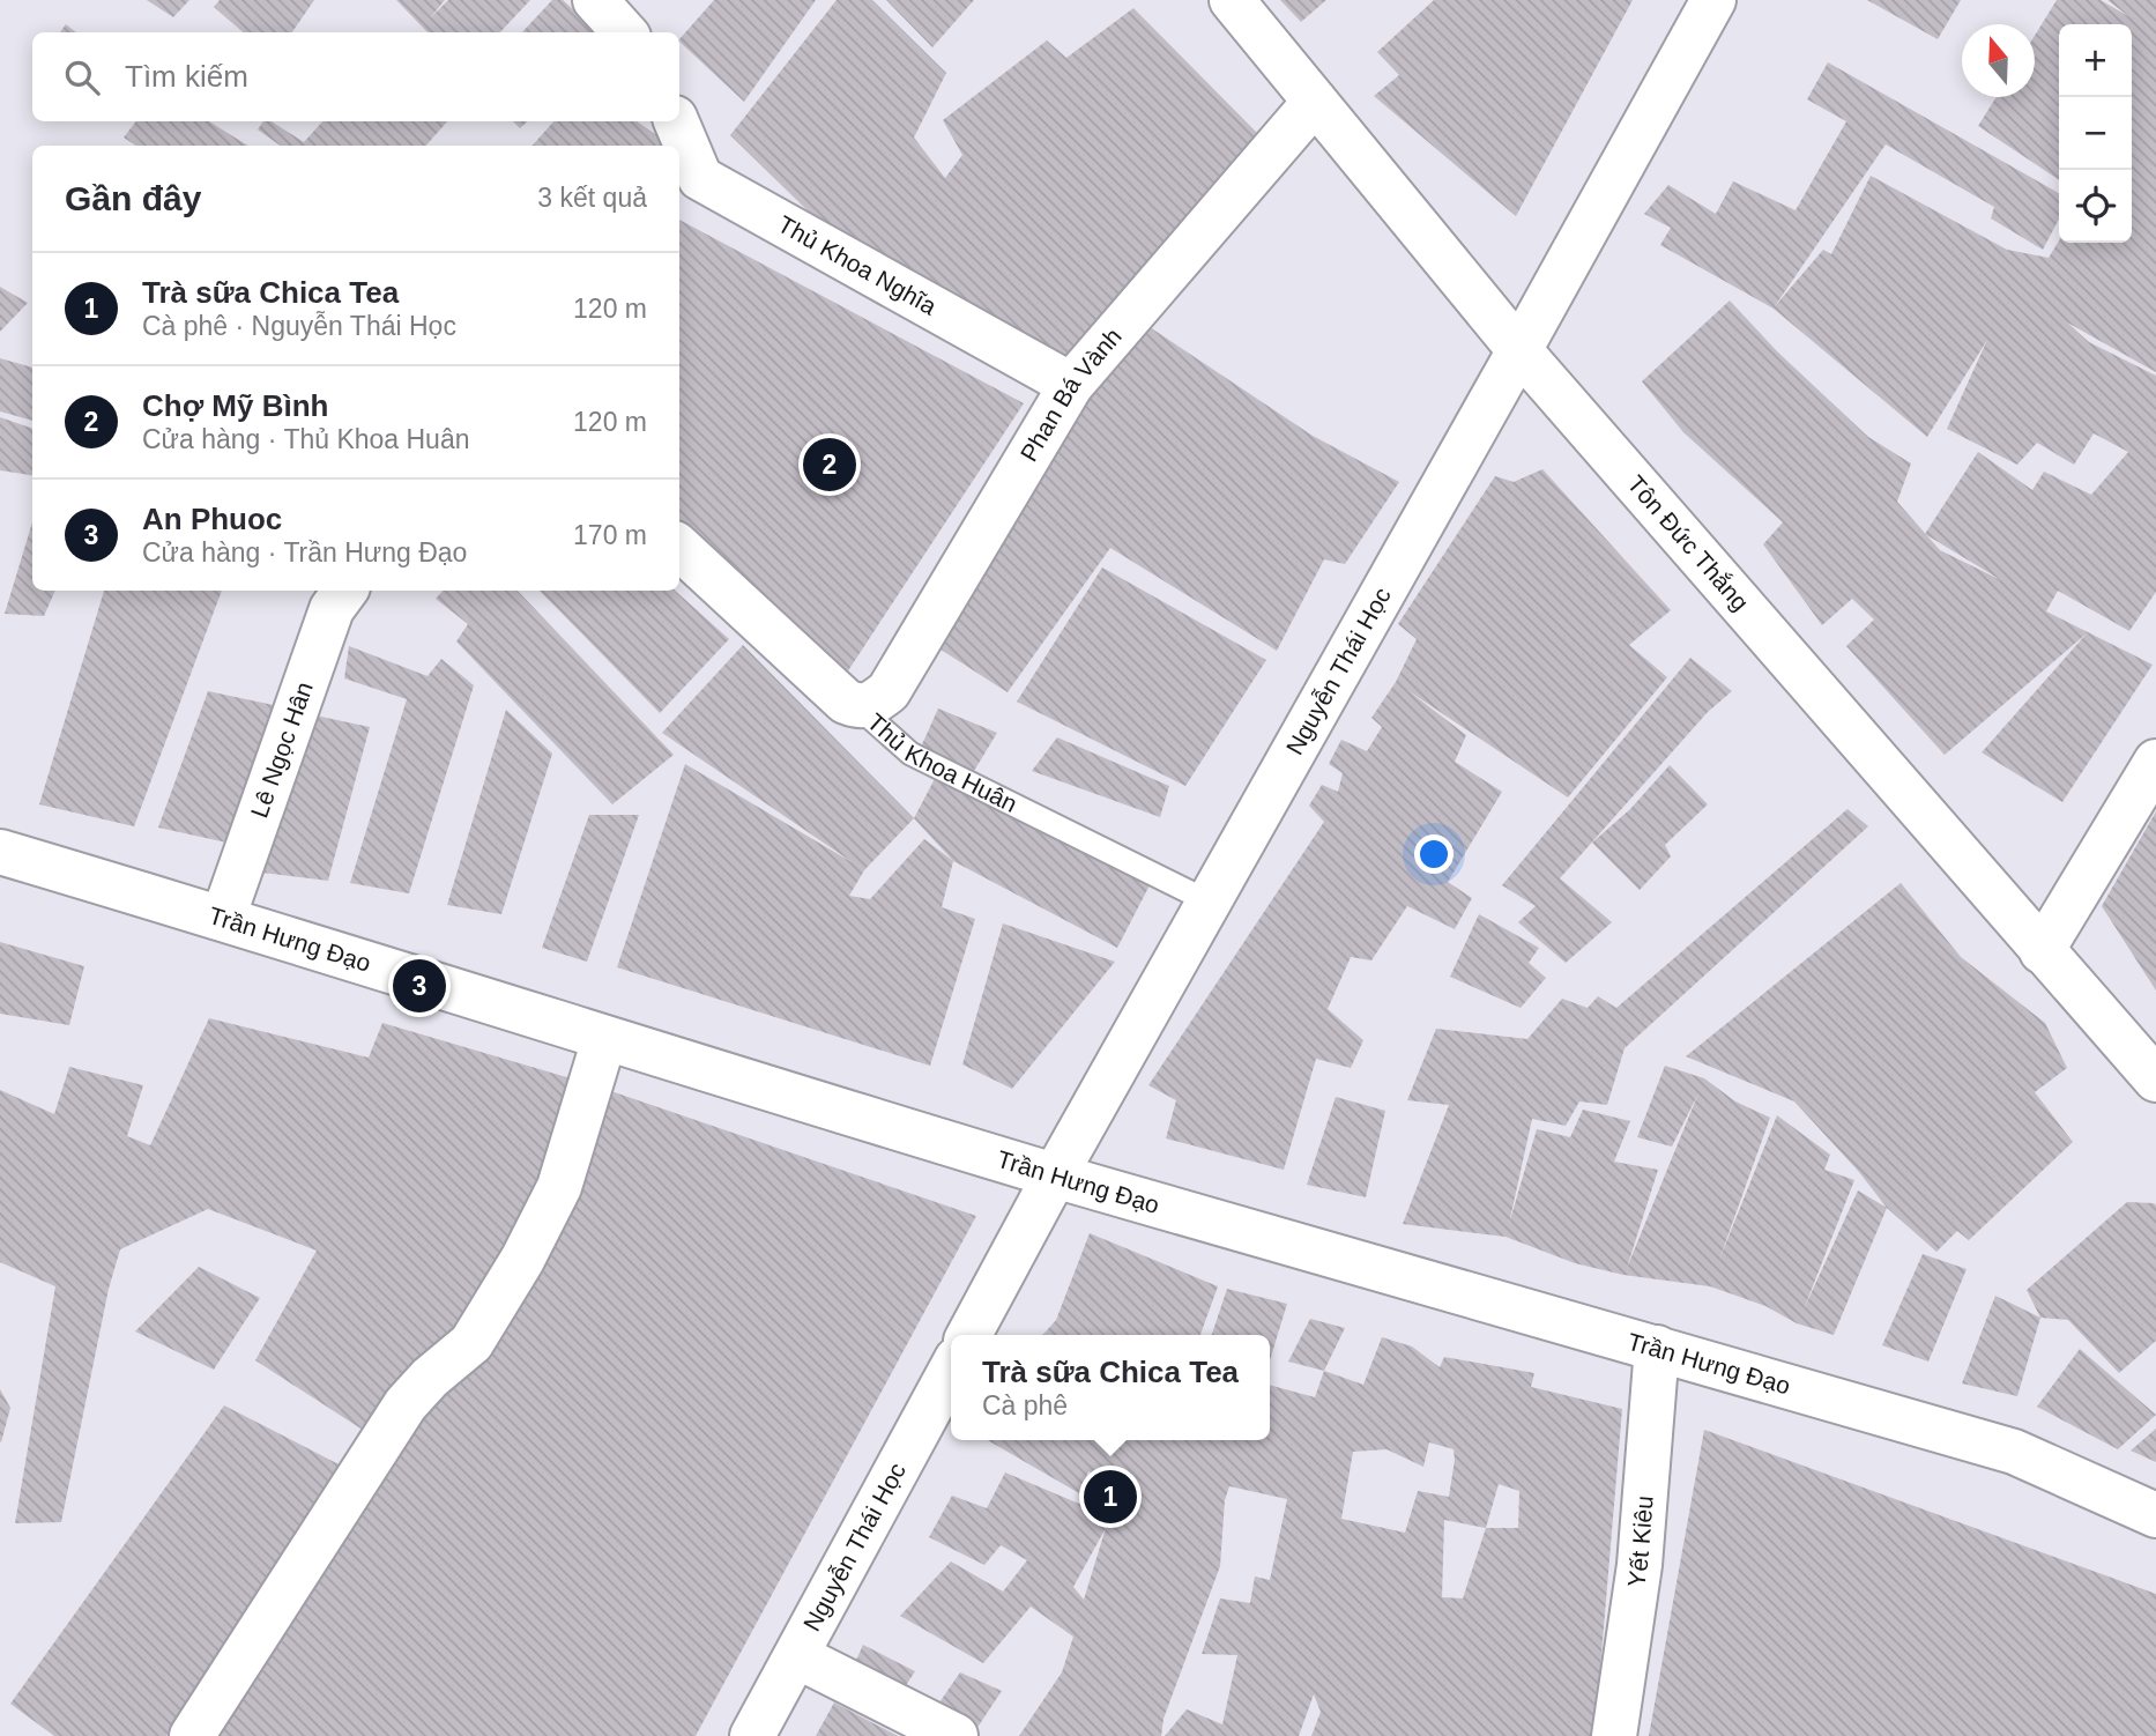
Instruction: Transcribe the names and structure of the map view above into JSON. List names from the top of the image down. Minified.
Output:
{"streets":{"main road":["Thủ Khoa Nghĩa","Phan Bá Vành","Tôn Đức Thắng","Nguyễn Thái Học","Lê Ngọc Hân","Thủ Khoa Huân","Trần Hưng Đạo","Yết Kiêu"]},"crossings":[["Thủ Khoa Nghĩa","Phan Bá Vành"],["Phan Bá Vành","Tôn Đức Thắng"],["Phan Bá Vành","Thủ Khoa Huân"],["Tôn Đức Thắng","Nguyễn Thái Học"],["Nguyễn Thái Học","Thủ Khoa Huân"],["Nguyễn Thái Học","Trần Hưng Đạo"],["Lê Ngọc Hân","Trần Hưng Đạo"],["Trần Hưng Đạo","Yết Kiêu"]],"north":"top","page":{"map_buttons":["+","−"],"search":"Tìm kiếm","heading":["Gần đây","3 kết quả"],"list":[{"mark":"1","name":"Trà sữa Chica Tea","note":"Cà phê · Nguyễn Thái Học","value":"120 m"},{"mark":"2","name":"Chợ Mỹ Bình","note":"Cửa hàng · Thủ Khoa Huân","value":"120 m"},{"mark":"3","name":"An Phuoc","note":"Cửa hàng · Trần Hưng Đạo","value":"170 m"}],"pins":["2","3","1"],"popup":["Trà sữa Chica Tea","Cà phê"]}}
